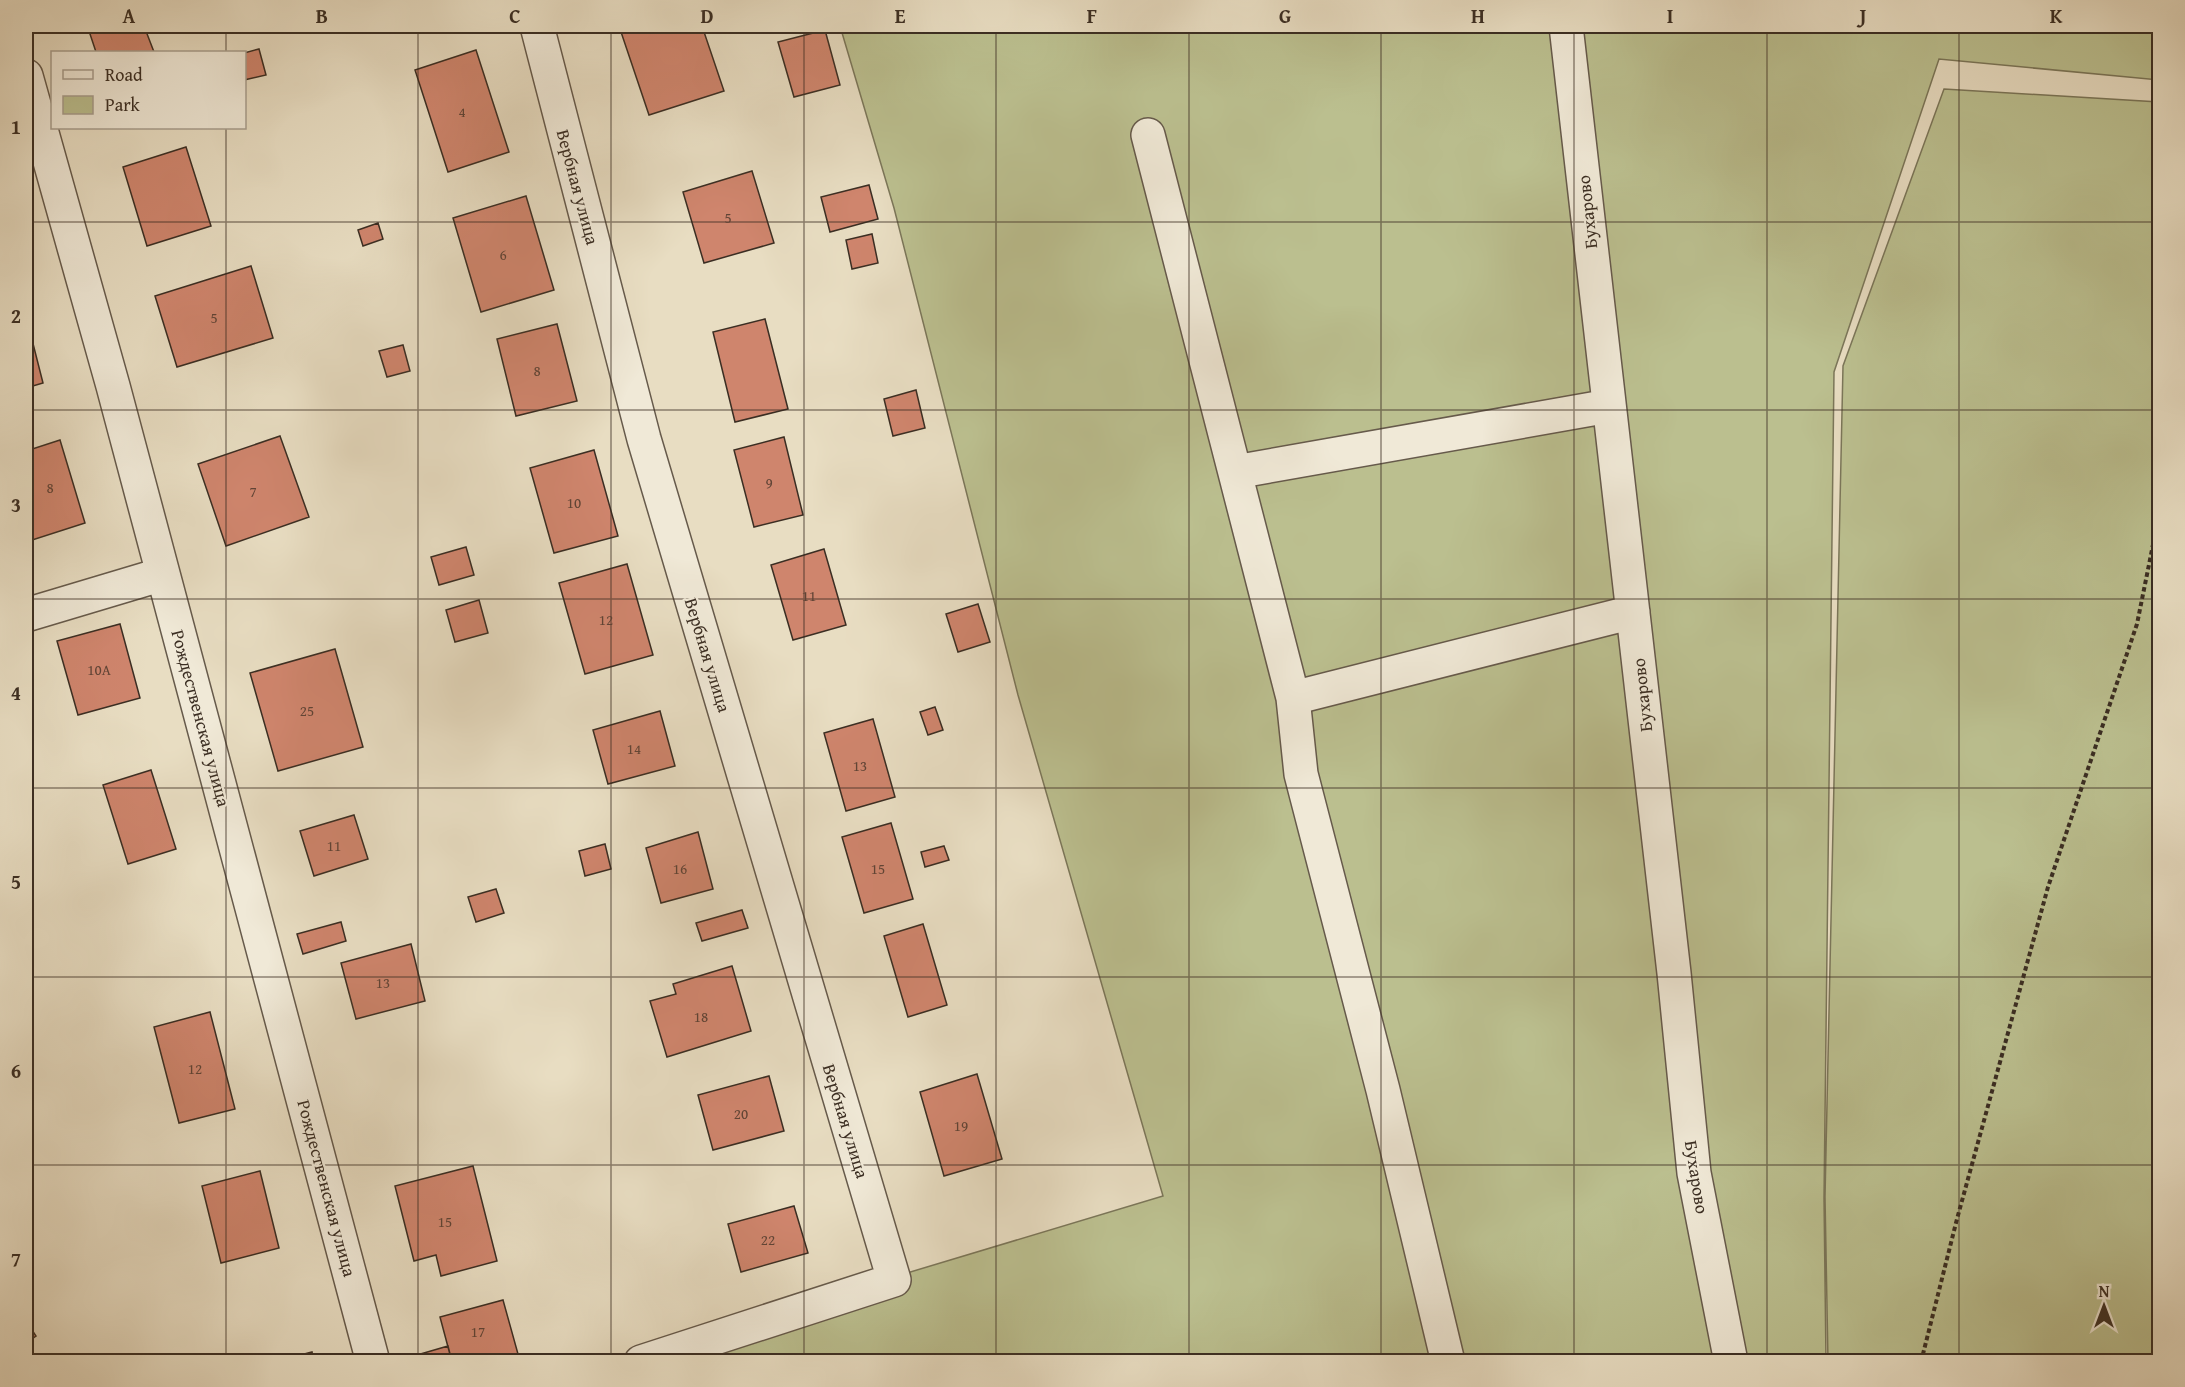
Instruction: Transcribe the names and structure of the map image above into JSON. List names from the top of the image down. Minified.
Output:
{"streets":{"street":["Вербная улица","Бухарово","Рождественская улица"]},"house_numbers":["4","5","6","5","8","9","8","7","10","11","12","10А","25","14","13","11","16","15","13","18","12","20","19","15","22","17"],"legend":["Road","Park"],"north":"top","grid":{"columns":["A","B","C","D","E","F","G","H","I","J","K"],"rows":["1","2","3","4","5","6","7"]}}
